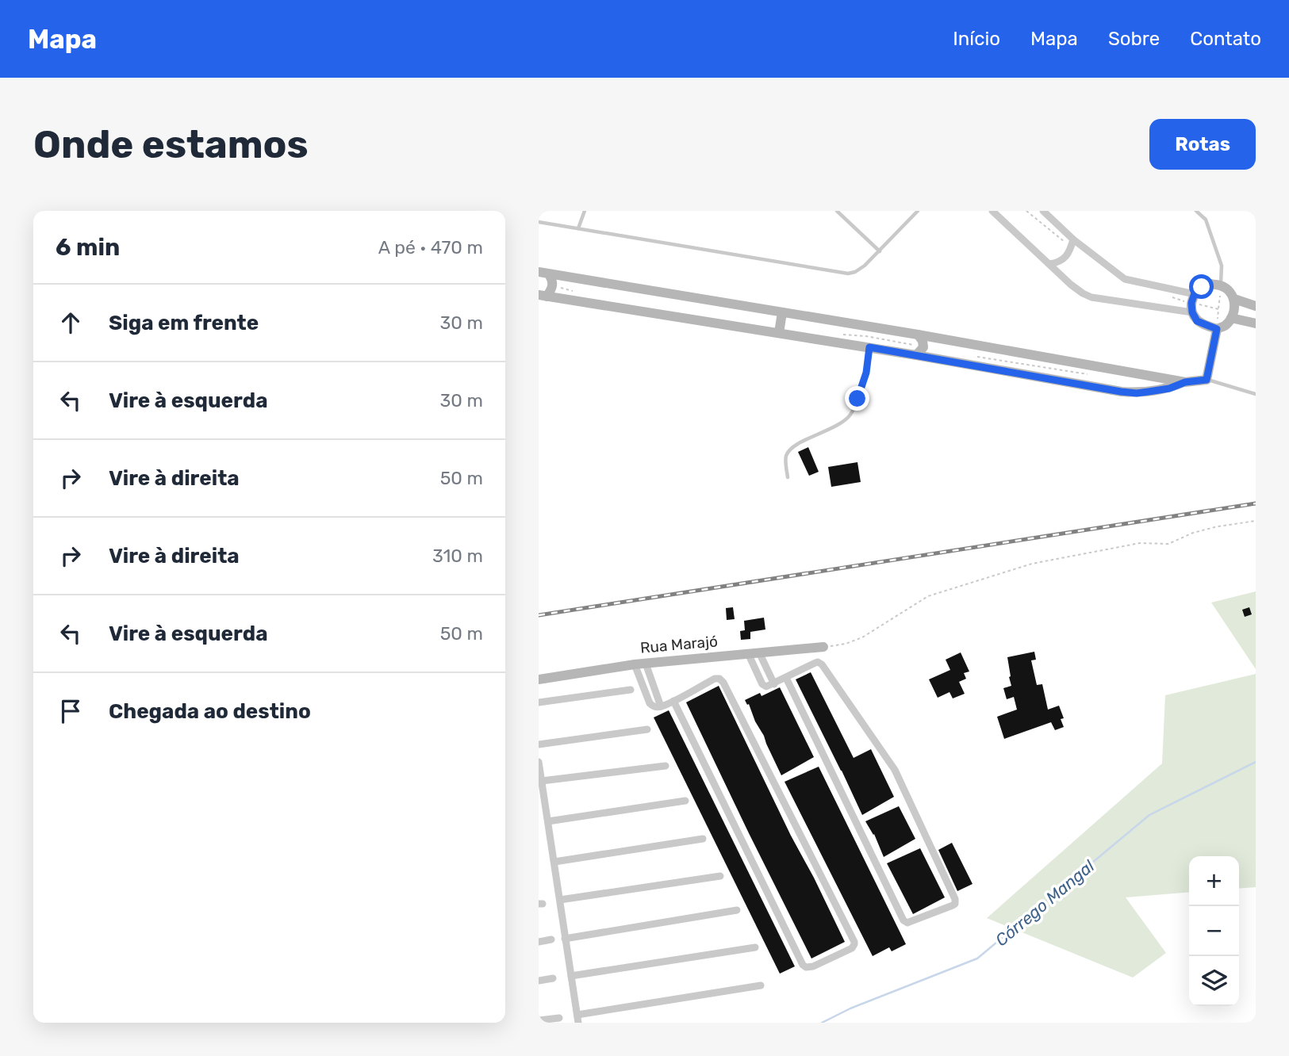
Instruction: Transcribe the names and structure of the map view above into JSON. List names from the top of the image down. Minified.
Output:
{"streets":{"main road":["Rua Marajó"]},"water":["Córrego Mangal"],"page":{"header":"Mapa","nav":["Início","Mapa","Sobre","Contato"],"buttons":"Rotas","title":"Onde estamos","heading":["6 min","A pé · 470 m"],"list":[["Siga em frente","30 m"],["Vire à esquerda","30 m"],["Vire à direita","50 m"],["Vire à direita","310 m"],["Vire à esquerda","50 m"],"Chegada ao destino"],"map_buttons":["+","−"]}}
